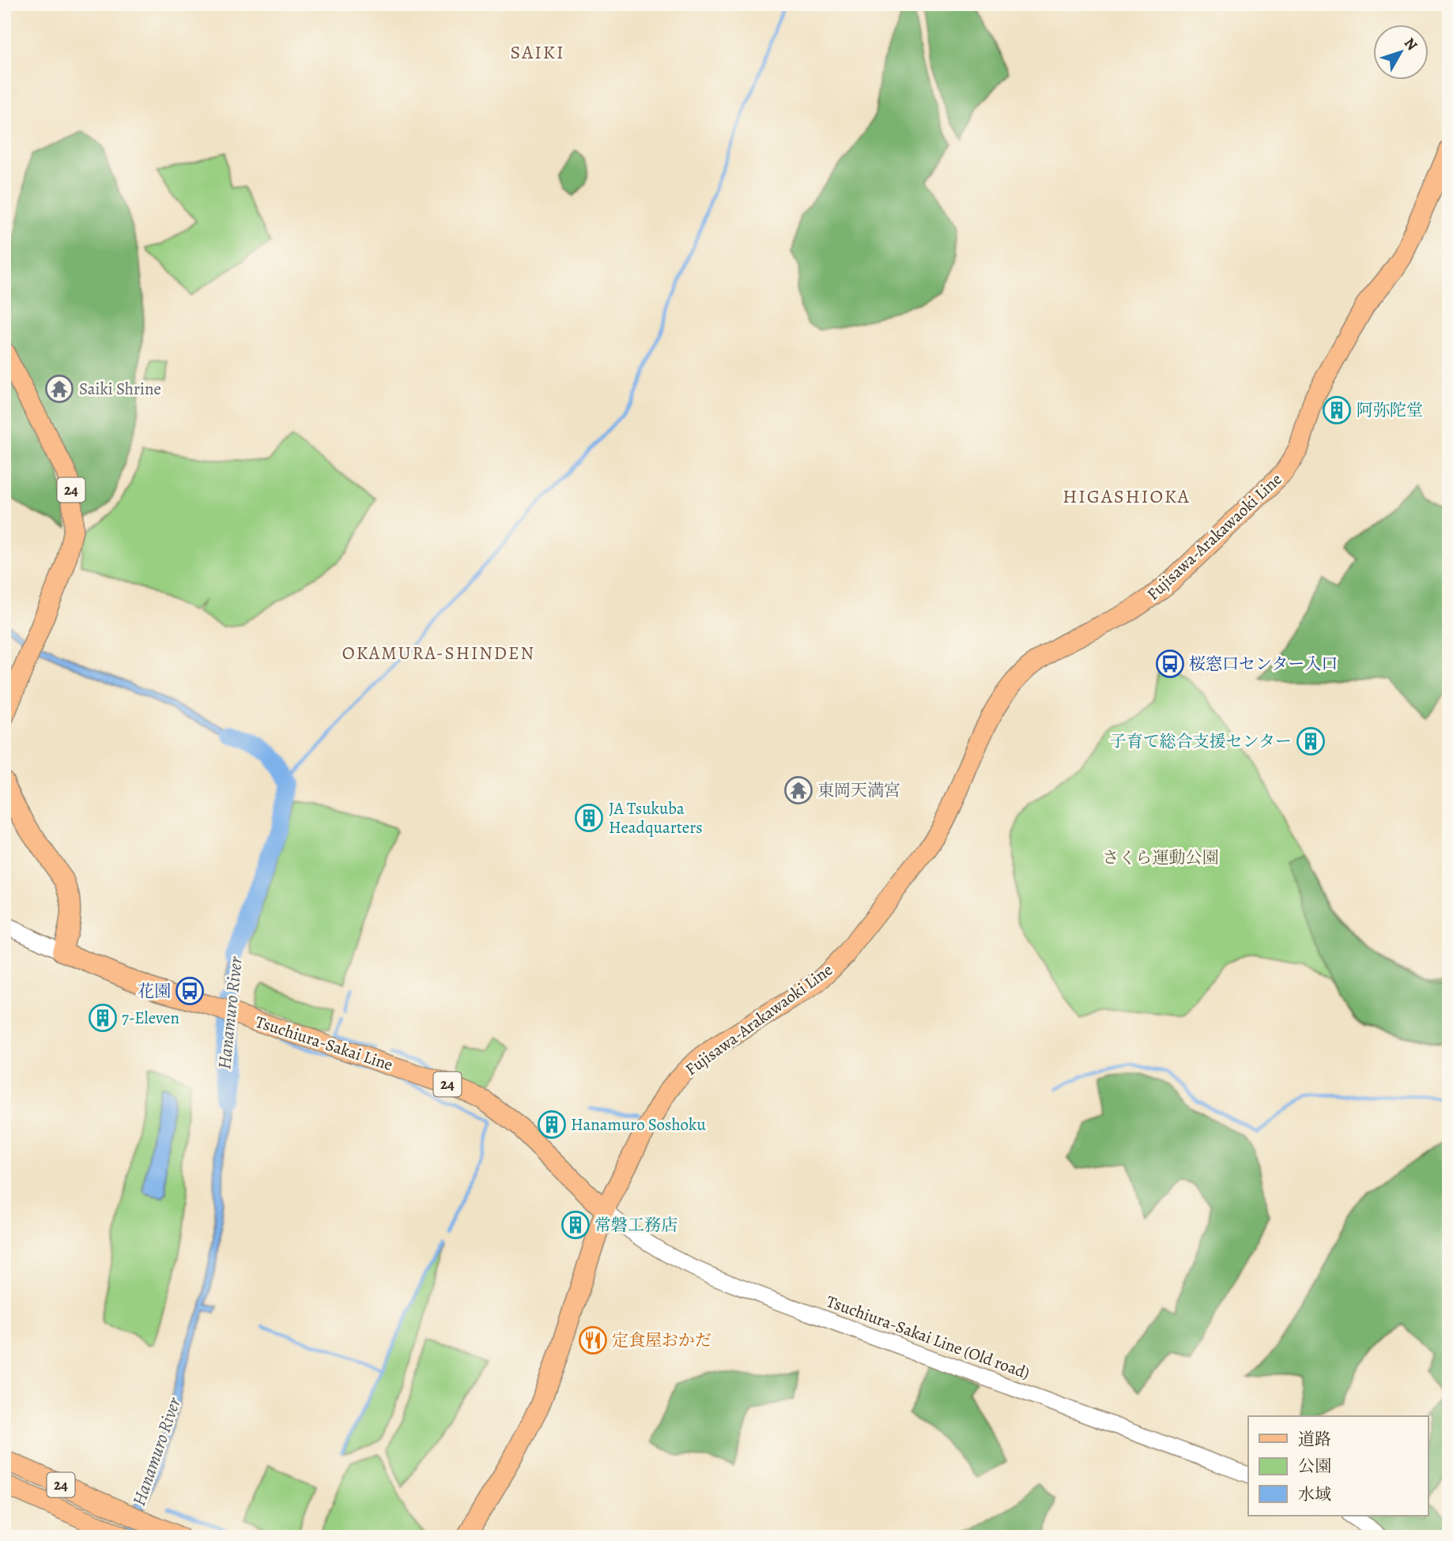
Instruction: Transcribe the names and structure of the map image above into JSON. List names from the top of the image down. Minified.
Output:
{"streets":{"main road":["24","Fujisawa-Arakawaoki Line","Tsuchiura-Sakai Line"],"street":["Tsuchiura-Sakai Line (Old road)"]},"crossings":[["Fujisawa-Arakawaoki Line","Tsuchiura-Sakai Line"],["Fujisawa-Arakawaoki Line","Tsuchiura-Sakai Line (Old road)"],["Tsuchiura-Sakai Line","Tsuchiura-Sakai Line (Old road)"]],"districts":["SAIKI","HIGASHIOKA","OKAMURA-SHINDEN"],"water":["Hanamuro River"],"parks":["さくら運動公園"],"places":{"temple":["Saiki Shrine","東岡天満宮"],"building":["阿弥陀堂","子育て総合支援センター","JA Tsukuba Headquarters","7-Eleven","Hanamuro Soshoku","常磐工務店"],"bus stop":["桜窓口センター入口","花園"],"restaurant":["定食屋おかだ"]},"legend":["道路","公園","水域"],"north":"top right"}
